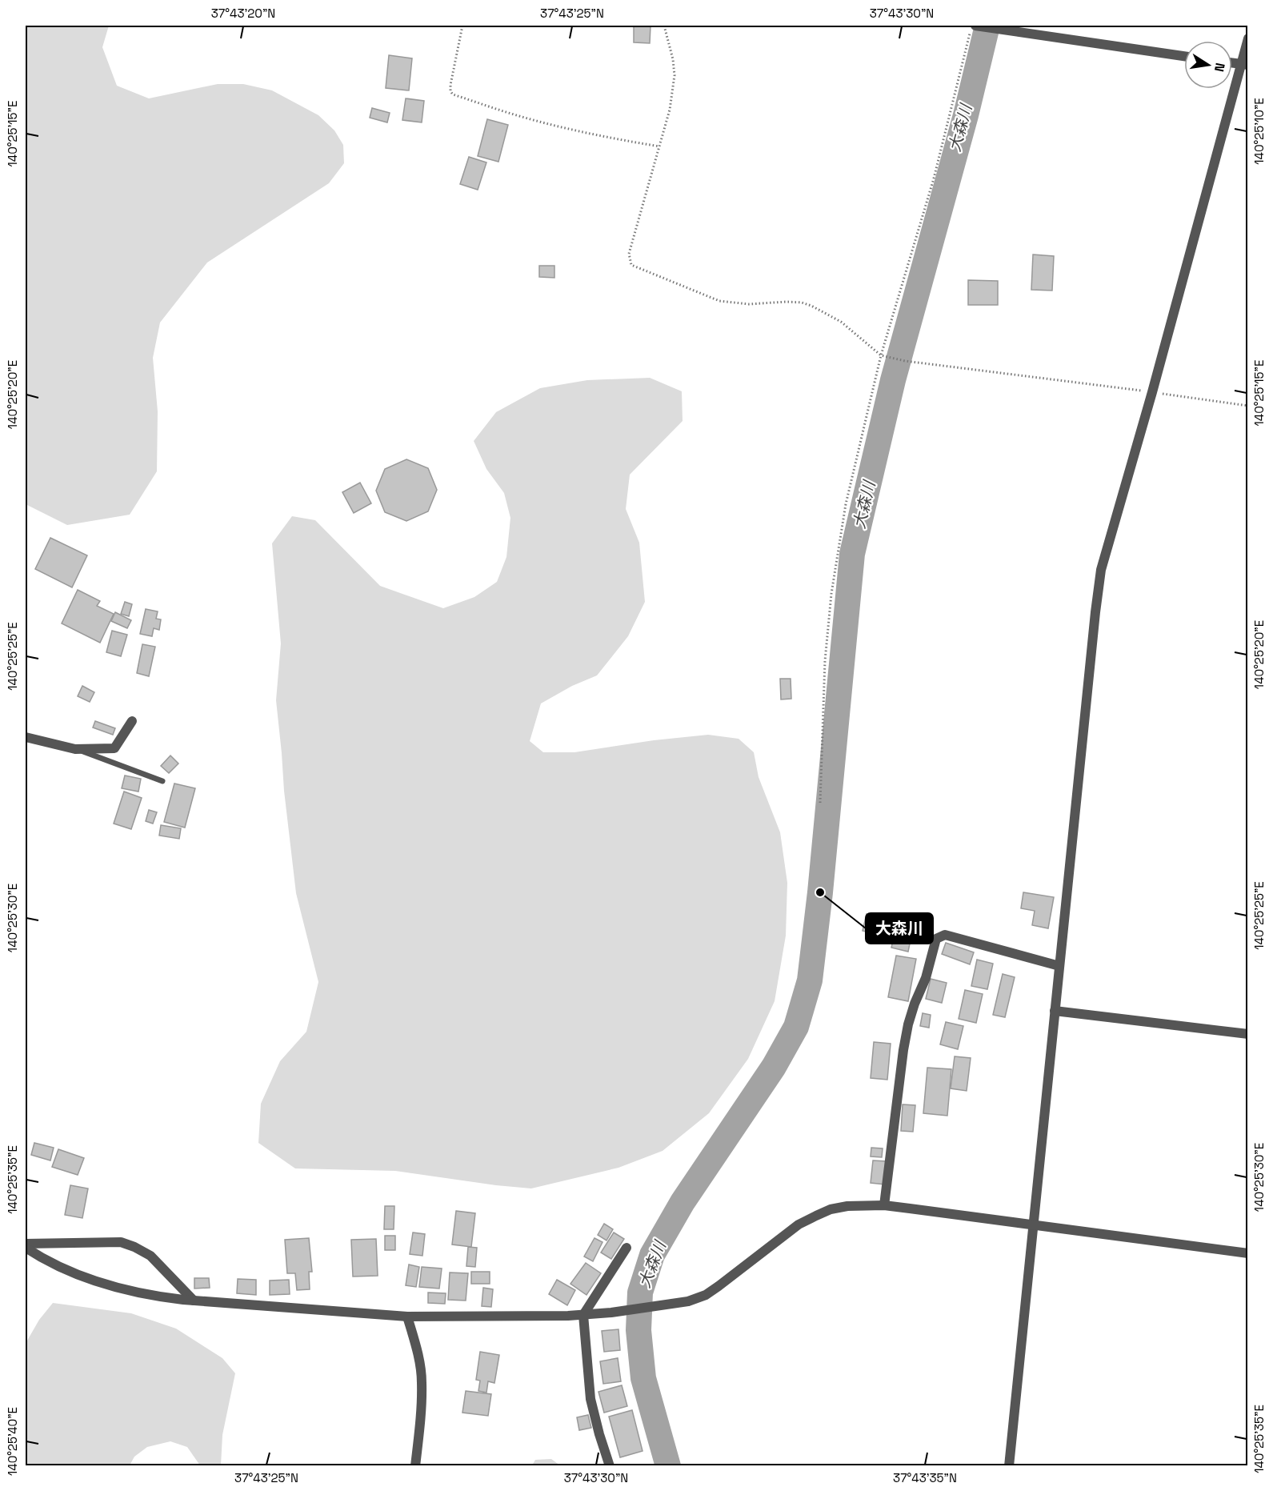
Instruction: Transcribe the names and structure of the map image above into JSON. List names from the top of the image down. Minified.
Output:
{"water":["大森川"],"places":["大森川"],"north":"right","coordinates":["37°43'20\"N","37°43'25\"N","37°43'30\"N","140°25'10\"E","140°25'15\"E","140°25'20\"E","140°25'25\"E","140°25'30\"E","140°25'35\"E","140°25'40\"E","37°43'35\"N"]}
